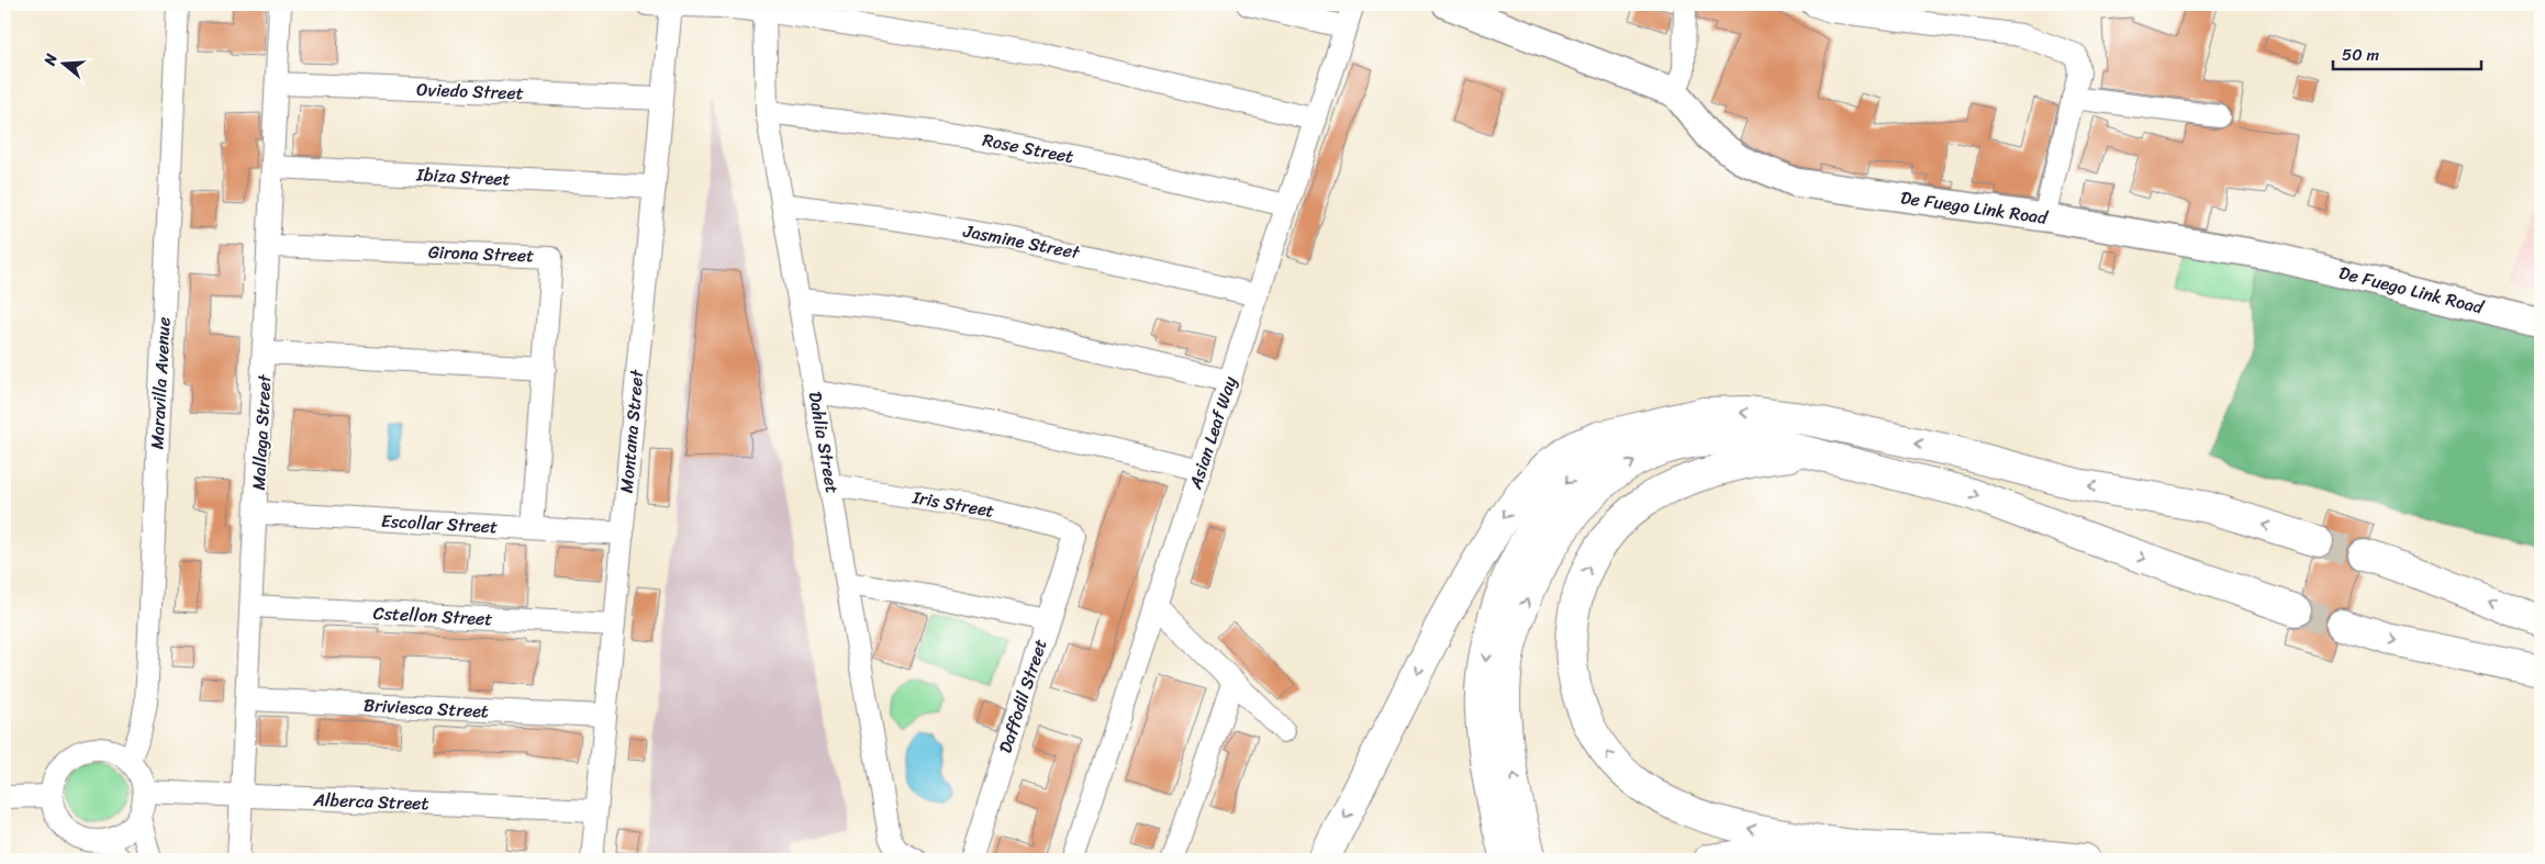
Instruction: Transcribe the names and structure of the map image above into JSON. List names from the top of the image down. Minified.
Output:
{"streets":{"street":["Oviedo Street","Rose Street","Ibiza Street","De Fuego Link Road","Jasmine Street","Girona Street","Maravilla Avenue","Montana Street","Mallaga Street","Asian Leaf Way","Dahlia Street","Iris Street","Escollar Street","Cstellon Street","Daffodil Street","Briviesca Street","Alberca Street"]},"crossings":[["Oviedo Street","Montana Street"],["Oviedo Street","Mallaga Street"],["Rose Street","Asian Leaf Way"],["Rose Street","Dahlia Street"],["Ibiza Street","Montana Street"],["Ibiza Street","Mallaga Street"],["Jasmine Street","Asian Leaf Way"],["Jasmine Street","Dahlia Street"],["Girona Street","Mallaga Street"],["Girona Street","Escollar Street"],["Maravilla Avenue","Alberca Street"],["Montana Street","Escollar Street"],["Montana Street","Cstellon Street"],["Montana Street","Briviesca Street"],["Montana Street","Alberca Street"],["Mallaga Street","Escollar Street"],["Mallaga Street","Cstellon Street"],["Mallaga Street","Briviesca Street"],["Mallaga Street","Alberca Street"],["Dahlia Street","Iris Street"],["Iris Street","Daffodil Street"]],"scale_bar":"50 m","north":"left"}
